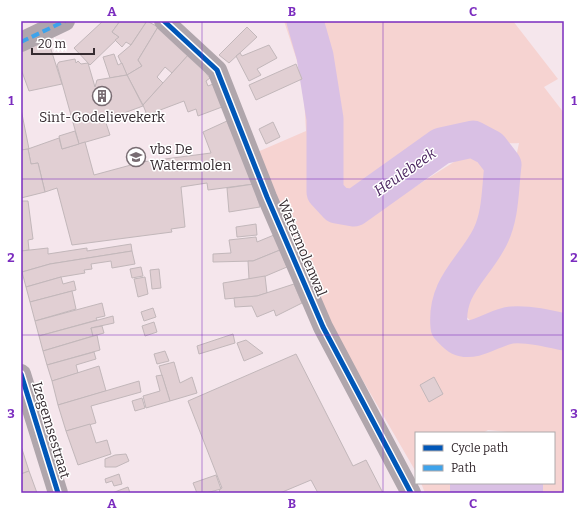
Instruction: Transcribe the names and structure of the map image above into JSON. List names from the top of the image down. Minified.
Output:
{"streets":{"street":["Watermolenwal","Izegemsestraat"]},"water":["Heulebeek"],"places":{"building":["Sint-Godelievekerk"],"school or university":["vbs De Watermolen"]},"legend":["Cycle path","Path"],"scale_bar":"20 m","grid":{"columns":["A","B","C"],"rows":["1","2","3"]}}
